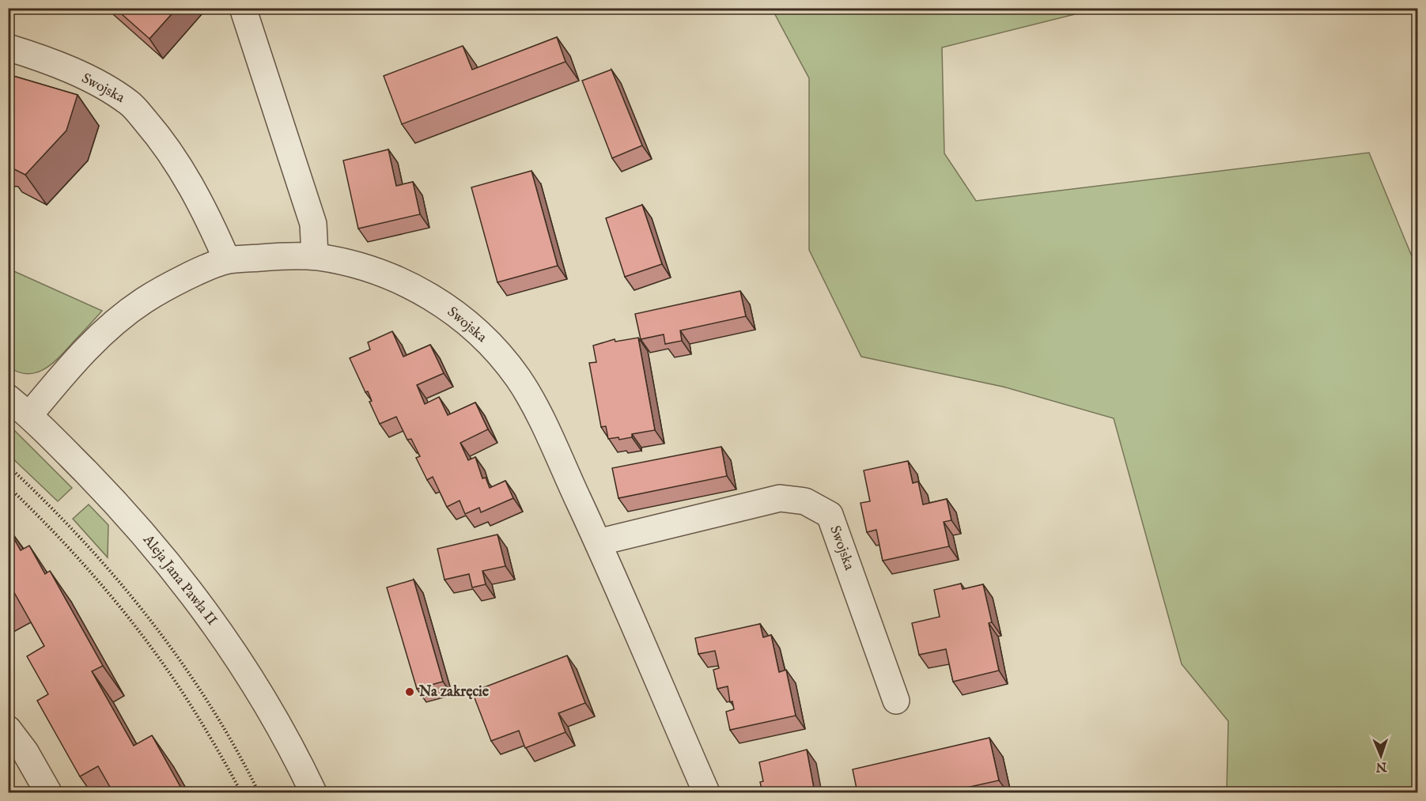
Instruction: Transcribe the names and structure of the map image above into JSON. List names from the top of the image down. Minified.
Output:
{"streets":{"street":["Swojska","Aleja Jana Pawła II"]},"crossings":[["Swojska","Aleja Jana Pawła II"]],"places":["Na zakręcie"],"north":"bottom"}
